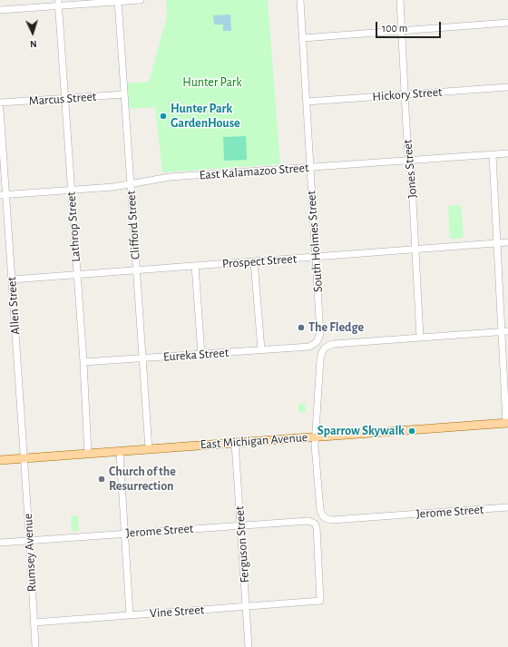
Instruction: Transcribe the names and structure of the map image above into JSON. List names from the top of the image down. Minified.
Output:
{"streets":{"main road":["East Michigan Avenue"],"street":["Hickory Street","Marcus Street","Jones Street","East Kalamazoo Street","Clifford Street","Lathrop Street","South Holmes Street","Prospect Street","Allen Street","Eureka Street","Jerome Street","Ferguson Street","Rumsey Avenue","Vine Street"]},"crossings":[["Hickory Street","Jones Street"],["Hickory Street","South Holmes Street"],["Marcus Street","Clifford Street"],["Marcus Street","Lathrop Street"],["Jones Street","East Kalamazoo Street"],["Jones Street","Prospect Street"],["East Kalamazoo Street","Clifford Street"],["East Kalamazoo Street","Lathrop Street"],["East Kalamazoo Street","South Holmes Street"],["East Kalamazoo Street","Allen Street"],["Clifford Street","Prospect Street"],["Clifford Street","Eureka Street"],["Clifford Street","East Michigan Avenue"],["Lathrop Street","Prospect Street"],["Lathrop Street","Eureka Street"],["Lathrop Street","East Michigan Avenue"],["South Holmes Street","Prospect Street"],["South Holmes Street","Eureka Street"],["Prospect Street","Allen Street"],["Allen Street","East Michigan Avenue"],["Allen Street","Rumsey Avenue"],["East Michigan Avenue","Jerome Street"],["East Michigan Avenue","Ferguson Street"],["East Michigan Avenue","Rumsey Avenue"],["Jerome Street","Ferguson Street"],["Jerome Street","Rumsey Avenue"],["Jerome Street","Vine Street"],["Ferguson Street","Vine Street"],["Rumsey Avenue","Vine Street"]],"parks":["Hunter Park"],"places":["Hunter Park GardenHouse","The Fledge","Sparrow Skywalk","Church of the Resurrection"],"scale_bar":"100 m","north":"bottom"}
